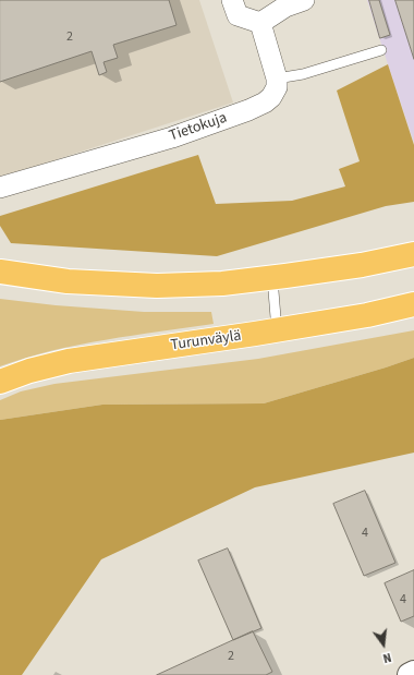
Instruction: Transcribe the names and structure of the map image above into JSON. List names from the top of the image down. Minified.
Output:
{"streets":{"highway":["Turunväylä"],"street":["Tietokuja"]},"house_numbers":["2","4","4","2"],"north":"bottom"}
